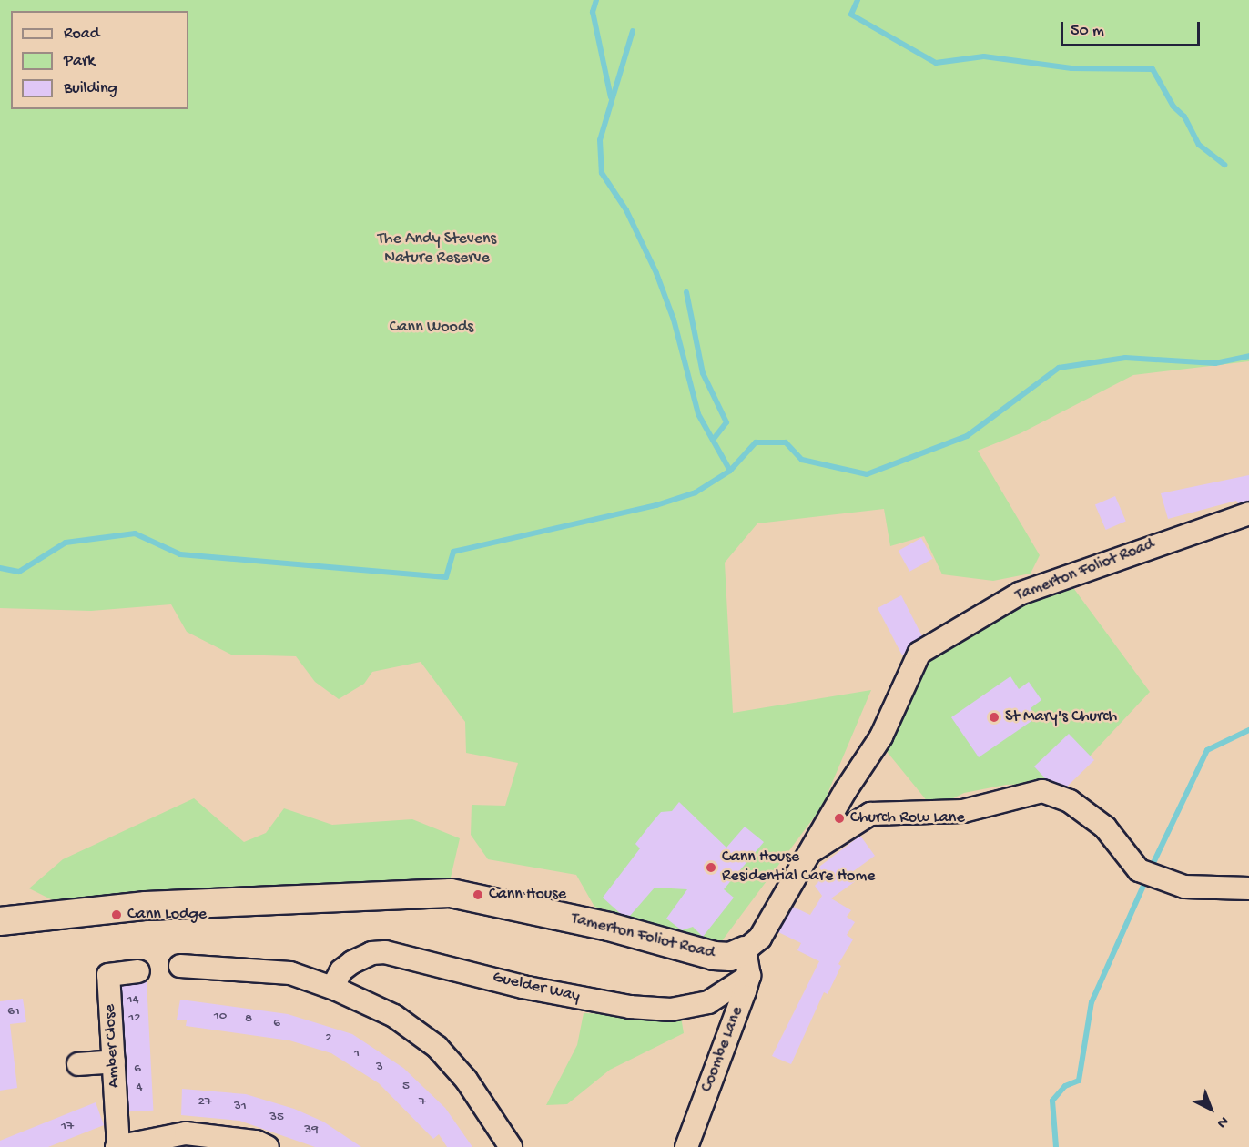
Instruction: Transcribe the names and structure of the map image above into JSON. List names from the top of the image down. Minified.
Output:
{"streets":{"main road":["Tamerton Foliot Road"],"street":["Guelder Way","Amber Close","Coombe Lane"]},"crossings":[["Tamerton Foliot Road","Guelder Way"],["Tamerton Foliot Road","Coombe Lane"],["Guelder Way","Coombe Lane"]],"parks":["The Andy Stevens Nature Reserve","Cann Woods"],"places":["St Mary's Church","Church Row Lane","Cann House Residential Care Home","Cann House","Cann Lodge"],"house_numbers":["14","61","10","12","8","6","2","1","3","6","5","4","27","7","31","35","17","39"],"legend":["Road","Park","Building"],"scale_bar":"50 m","north":"bottom right"}
